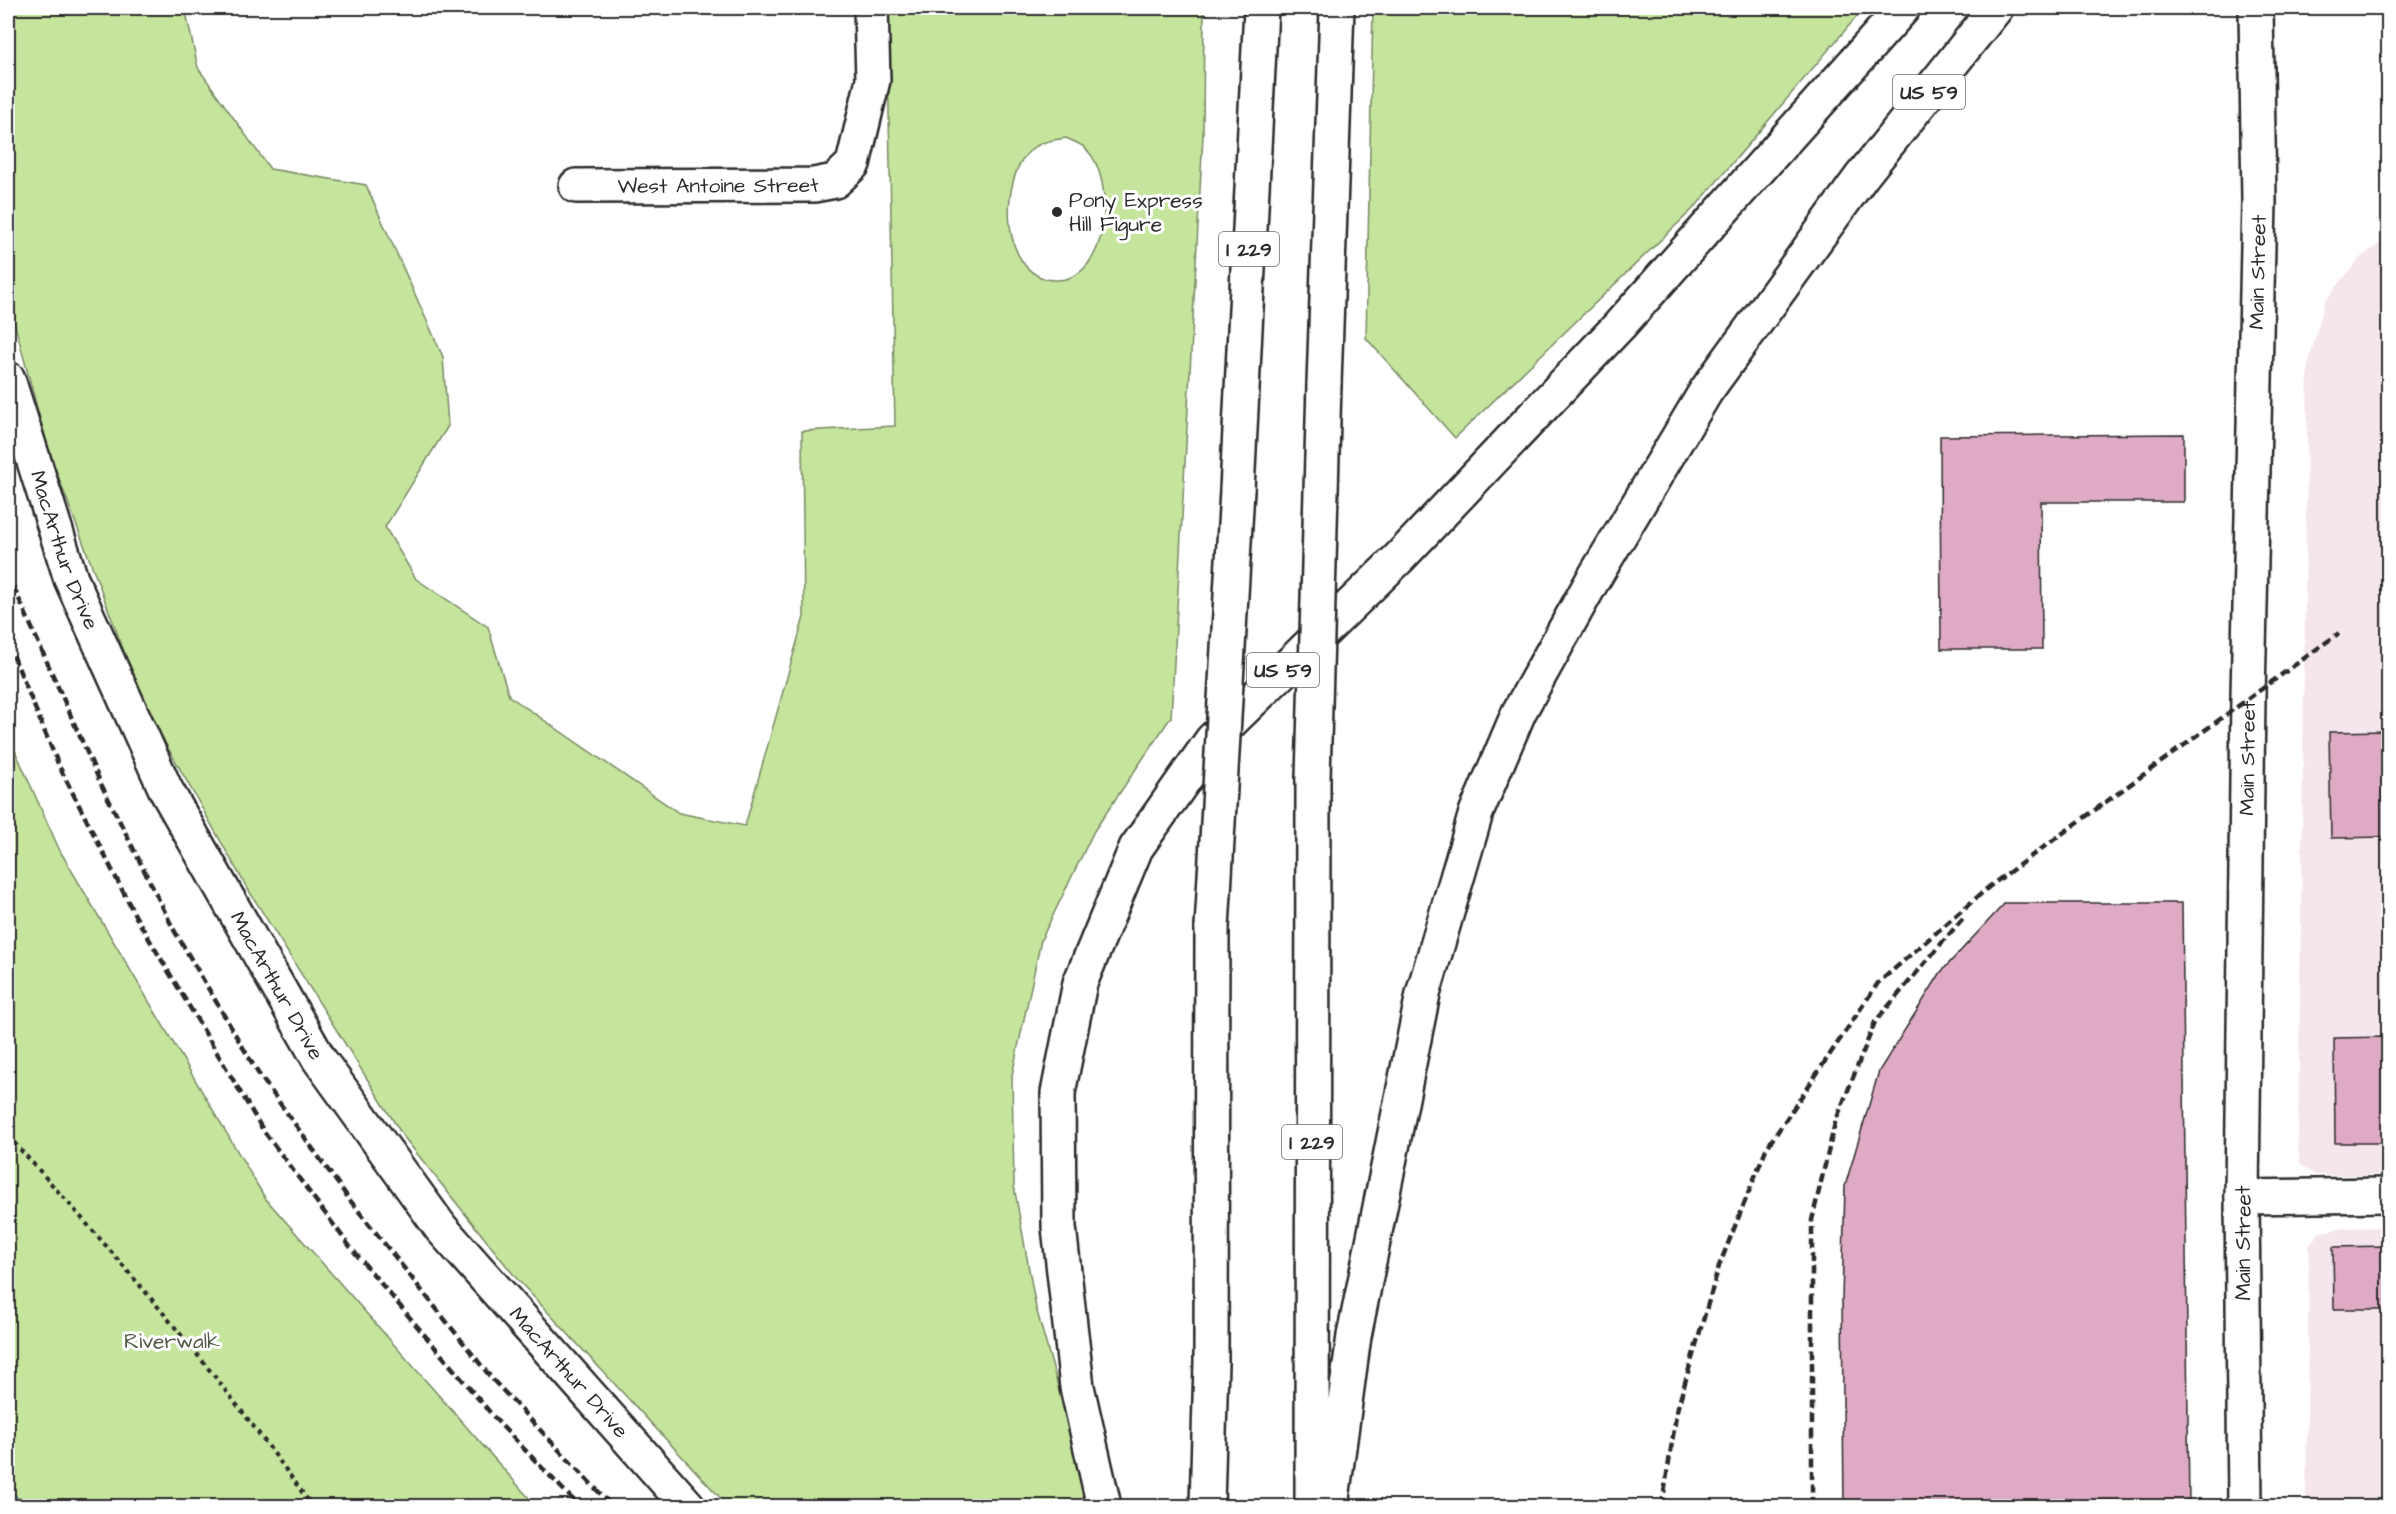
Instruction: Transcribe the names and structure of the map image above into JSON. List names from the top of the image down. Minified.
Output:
{"streets":{"main road":["US 59","West Antoine Street","I 229","Main Street","MacArthur Drive"]},"parks":["Riverwalk"],"places":["Pony Express Hill Figure"]}
